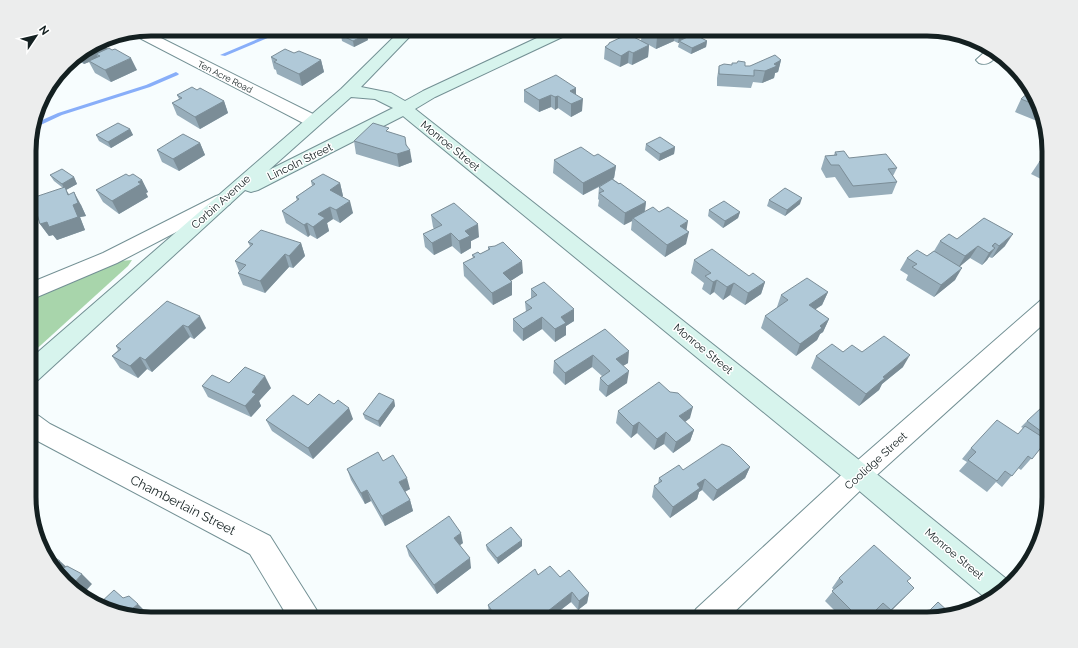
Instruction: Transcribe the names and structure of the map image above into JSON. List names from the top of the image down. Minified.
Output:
{"streets":{"street":["Ten Acre Road","Monroe Street","Lincoln Street","Corbin Avenue","Coolidge Street","Chamberlain Street"]},"crossings":[["Ten Acre Road","Corbin Avenue"],["Monroe Street","Lincoln Street"],["Monroe Street","Coolidge Street"],["Lincoln Street","Corbin Avenue"]],"north":"top right"}
